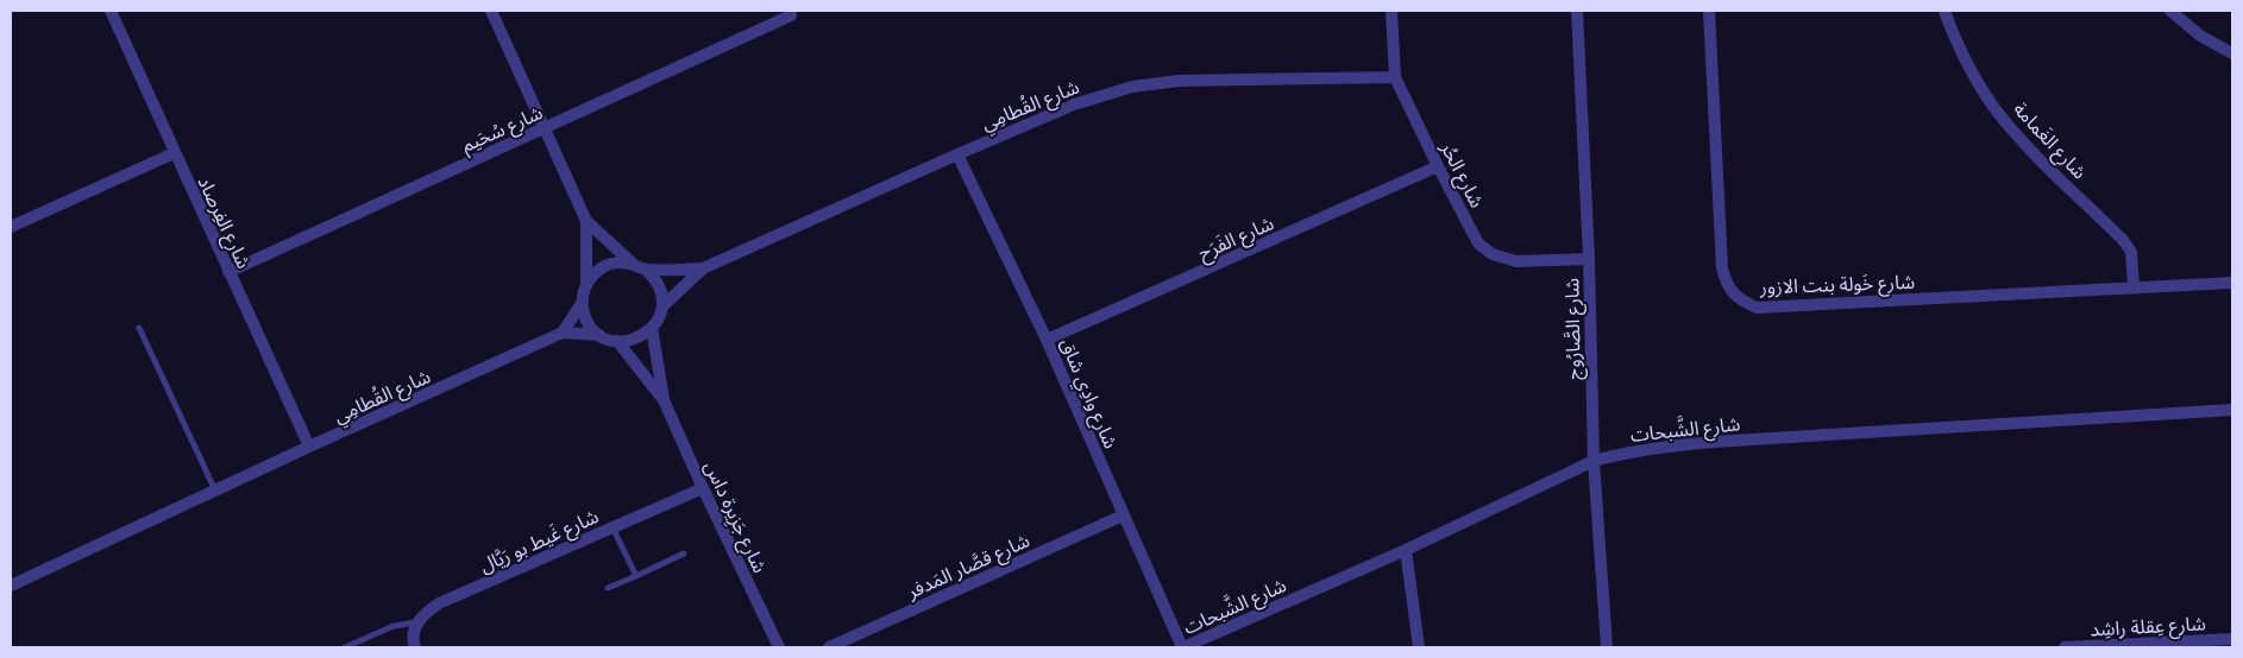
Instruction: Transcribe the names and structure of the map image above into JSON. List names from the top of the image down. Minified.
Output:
{"streets":{"street":["شارع القُطامِي","شارع سُحَيم","شارع الغَمامة","شارع الحُر","شارع الفِرصاد","شارع الفَرَح","شارع خَولة بنت الازور","شارع الصَّارُوج","شارع وادِي شاق","شارع الشَّبحات","شارع جَزِيرة داس","شارع غَيط بو رَيَّال","شارع قصَّار المَدفر","شارع عِقلة راشِد"]},"crossings":[["شارع القُطامِي","شارع الحُر"],["شارع القُطامِي","شارع الفِرصاد"],["شارع القُطامِي","شارع وادِي شاق"],["شارع القُطامِي","شارع جَزِيرة داس"],["شارع سُحَيم","شارع الفِرصاد"],["شارع الغَمامة","شارع خَولة بنت الازور"],["شارع الحُر","شارع الفَرَح"],["شارع الحُر","شارع الصَّارُوج"],["شارع الفَرَح","شارع وادِي شاق"],["شارع الصَّارُوج","شارع الشَّبحات"],["شارع وادِي شاق","شارع الشَّبحات"],["شارع وادِي شاق","شارع قصَّار المَدفر"],["شارع جَزِيرة داس","شارع غَيط بو رَيَّال"]]}
